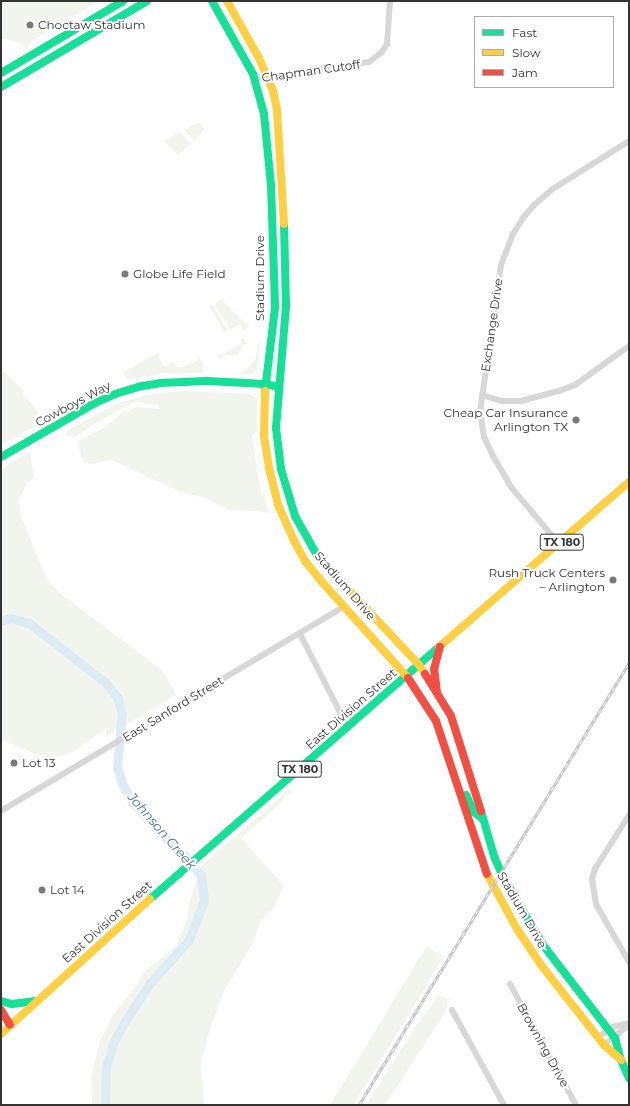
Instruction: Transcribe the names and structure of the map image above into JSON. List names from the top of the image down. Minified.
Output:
{"streets":{"main road":["Stadium Drive","Cowboys Way","TX 180","East Division Street"],"street":["Chapman Cutoff","Exchange Drive","East Sanford Street","Browning Drive"]},"crossings":[["Chapman Cutoff","Stadium Drive"],["Stadium Drive","Cowboys Way"],["Stadium Drive","East Sanford Street"],["Stadium Drive","East Division Street"],["Exchange Drive","East Division Street"]],"water":["Johnson Creek"],"places":["Choctaw Stadium","Globe Life Field","Cheap Car Insurance Arlington TX","Rush Truck Centers – Arlington","Lot 13","Lot 14"],"legend":["Fast","Slow","Jam"]}
